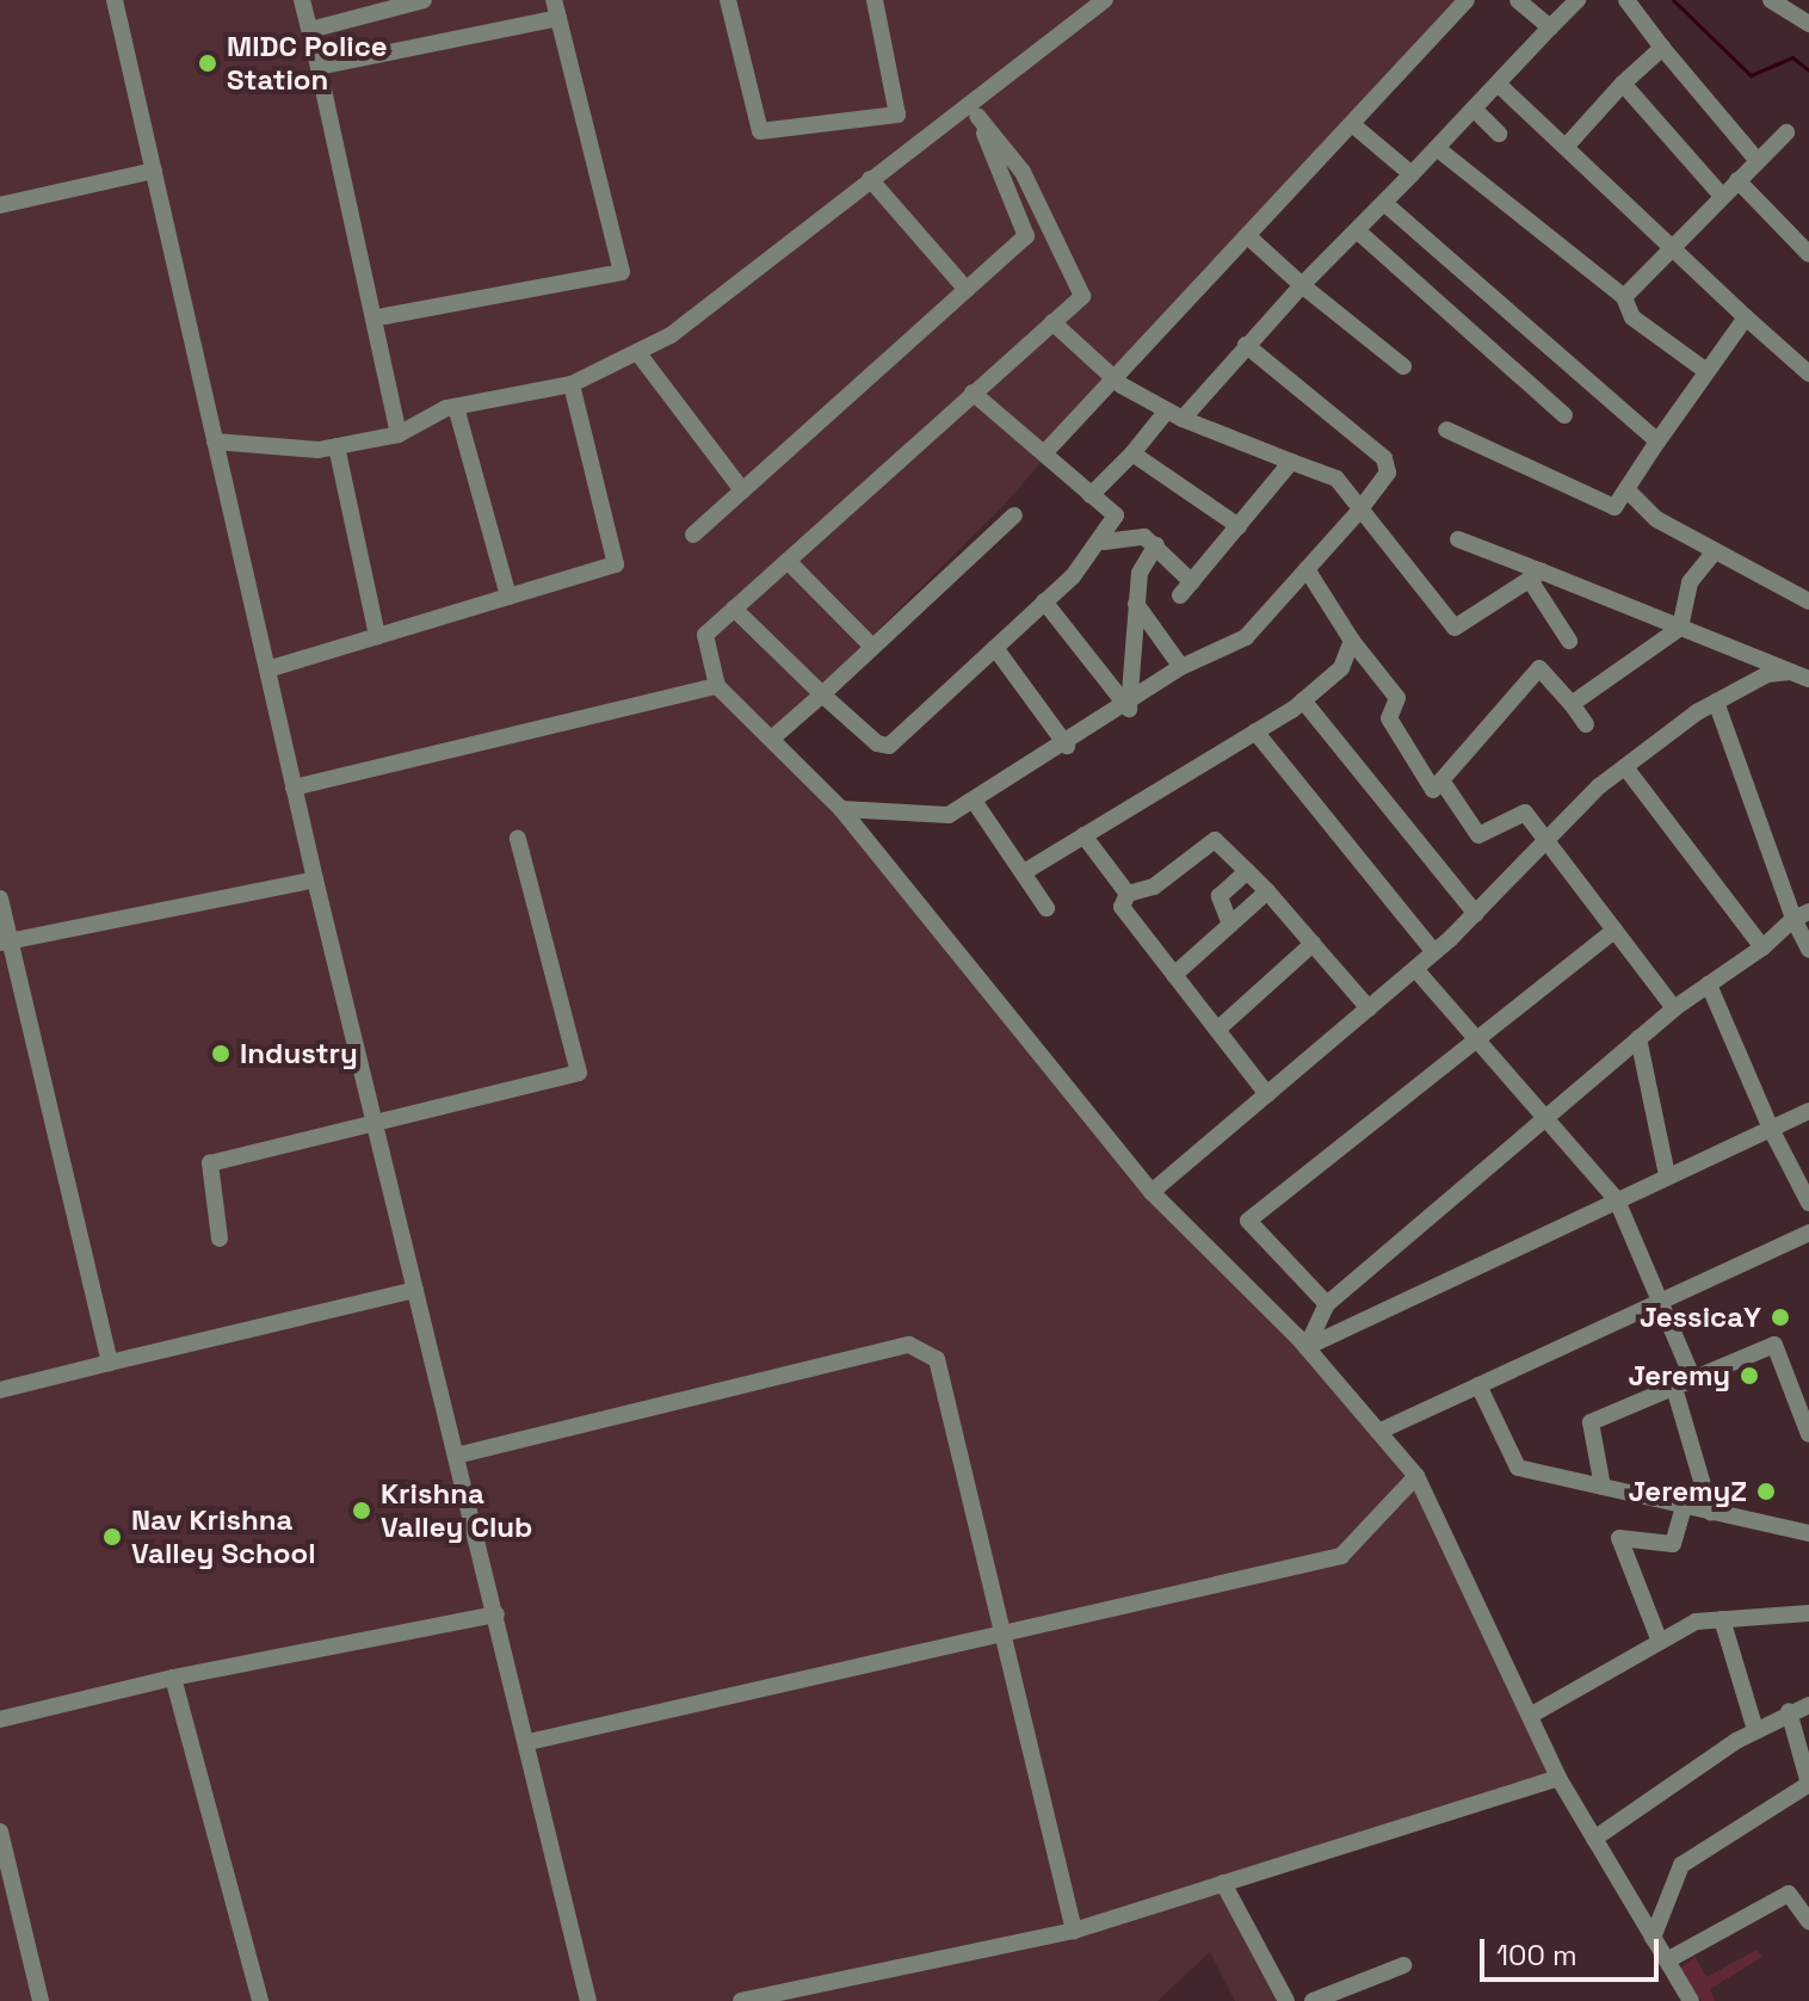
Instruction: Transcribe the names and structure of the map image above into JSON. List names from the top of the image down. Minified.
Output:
{"places":["MIDC Police Station","Industry","JessicaY","Jeremy","JeremyZ","Krishna Valley Club","Nav Krishna Valley School"],"scale_bar":"100 m"}
